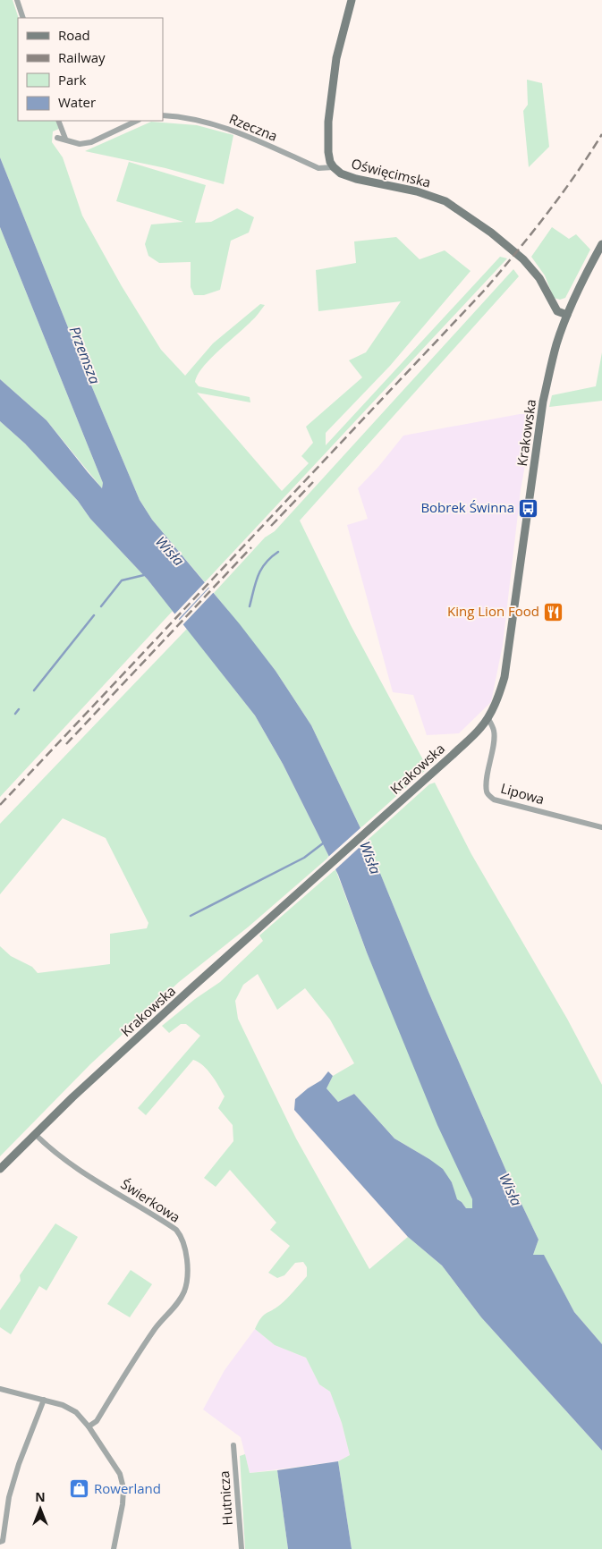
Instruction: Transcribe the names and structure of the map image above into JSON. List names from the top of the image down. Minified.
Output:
{"streets":{"street":["Rzeczna","Oświęcimska","Krakowska","Lipowa","Świerkowa","Hutnicza"]},"crossings":[["Rzeczna","Oświęcimska"],["Oświęcimska","Krakowska"],["Krakowska","Lipowa"],["Krakowska","Świerkowa"]],"water":["Przemsza","Wisła"],"places":{"bus stop":["Bobrek Świnna"],"restaurant":["King Lion Food"],"shop":["Rowerland"]},"legend":["Road","Railway","Park","Water"],"north":"top"}
